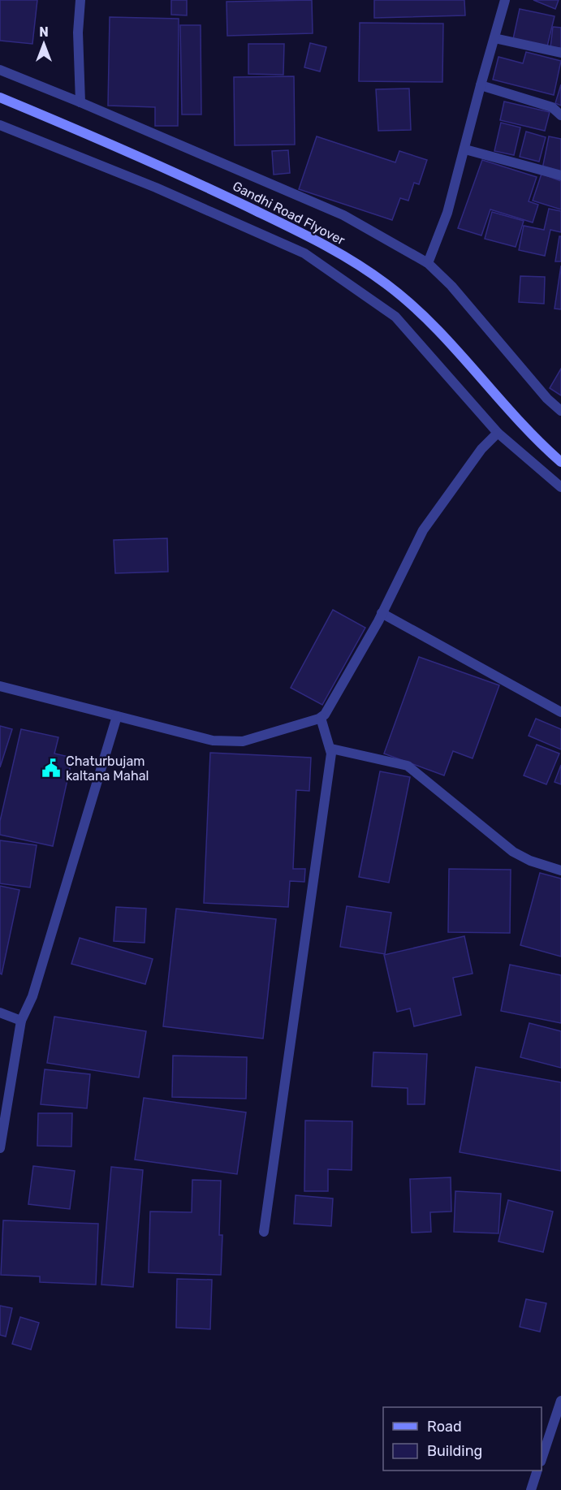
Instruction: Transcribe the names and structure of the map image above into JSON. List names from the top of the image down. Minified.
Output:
{"streets":{"main road":["Gandhi Road Flyover"]},"places":{"public building":["Chaturbujam kaltana Mahal"]},"legend":["Road","Building"],"north":"top"}
